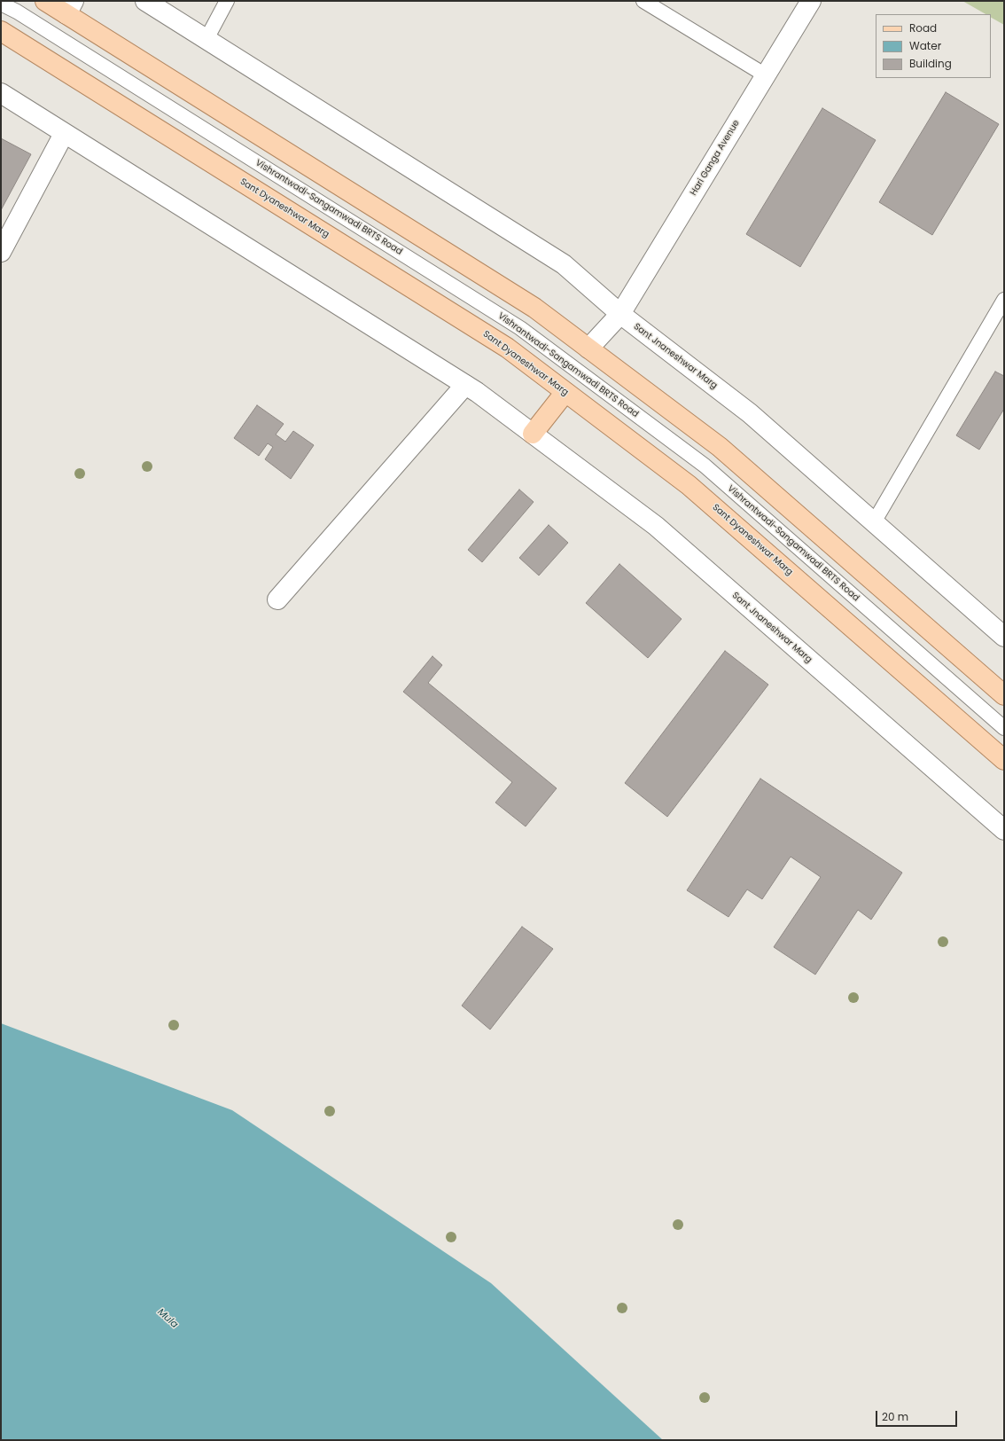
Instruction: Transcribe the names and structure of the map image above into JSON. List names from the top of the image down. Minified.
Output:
{"streets":{"main road":["Sant Dyaneshwar Marg"],"street":["Hari Ganga Avenue","Sant Jnaneshwar Marg"],"lane":["Vishrantwadi-Sangamwadi BRTS Road"]},"crossings":[["Hari Ganga Avenue","Sant Jnaneshwar Marg"]],"water":["Mula"],"legend":["Road","Water","Building"],"scale_bar":"20 m"}
